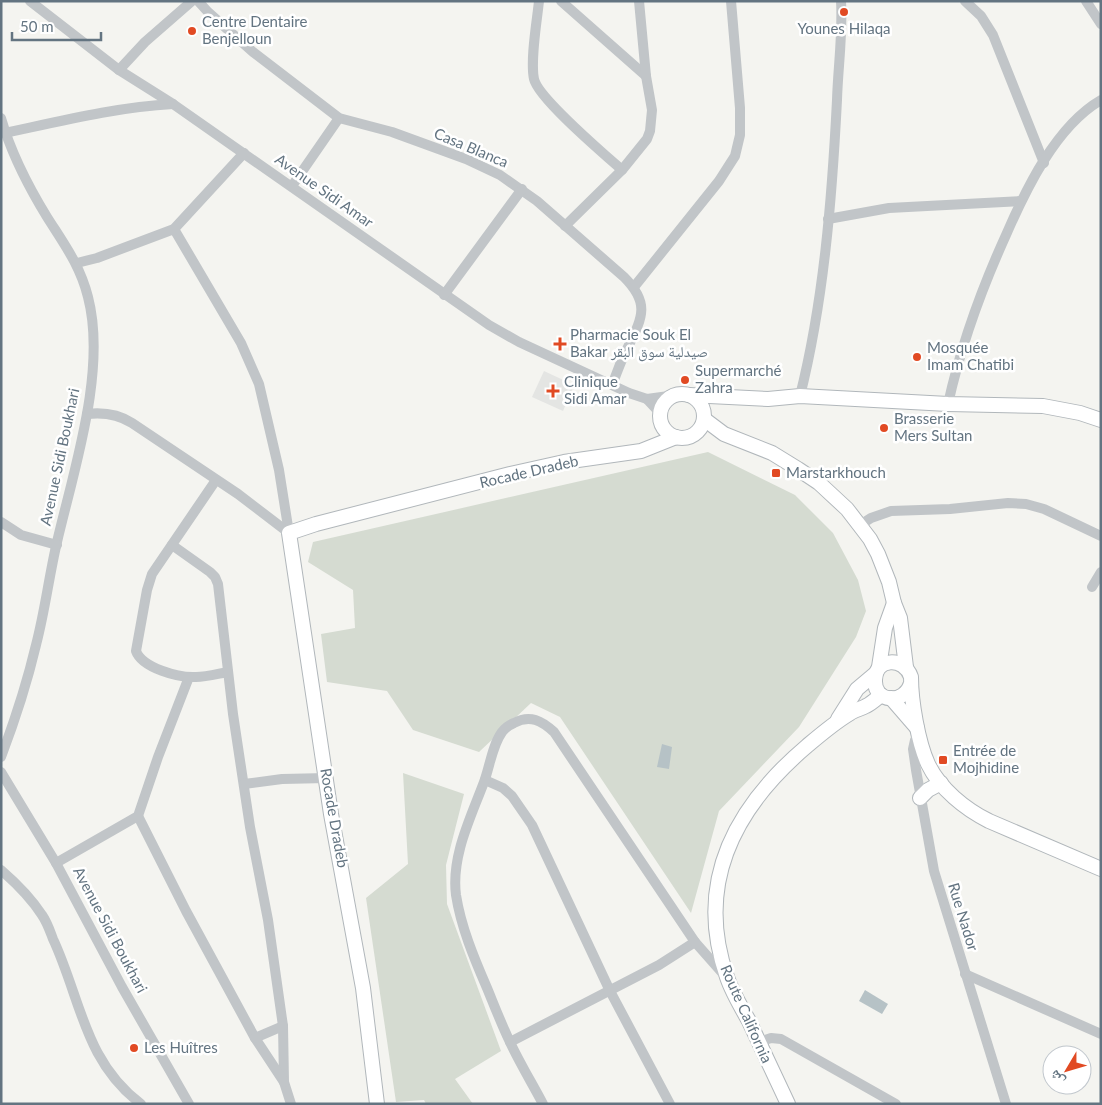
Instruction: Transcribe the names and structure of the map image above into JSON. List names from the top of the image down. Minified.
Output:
{"streets":{"street":["Casa Blanca","Avenue Sidi Amar","Avenue Sidi Boukhari","Rocade Dradeb","Rue Nador","Route California"]},"places":{"other":["Younes Hilaqa","Centre Dentaire Benjelloun","Mosquée Imam Chatibi","Supermarché Zahra","Brasserie Mers Sultan","Les Huîtres"],"health":["Pharmacie Souk El Bakar صيدلية سوق البقر","Clinique Sidi Amar"],"transit":["Marstarkhouch","Entrée de Mojhidine"]},"scale_bar":"50 m","north":"bottom left"}
